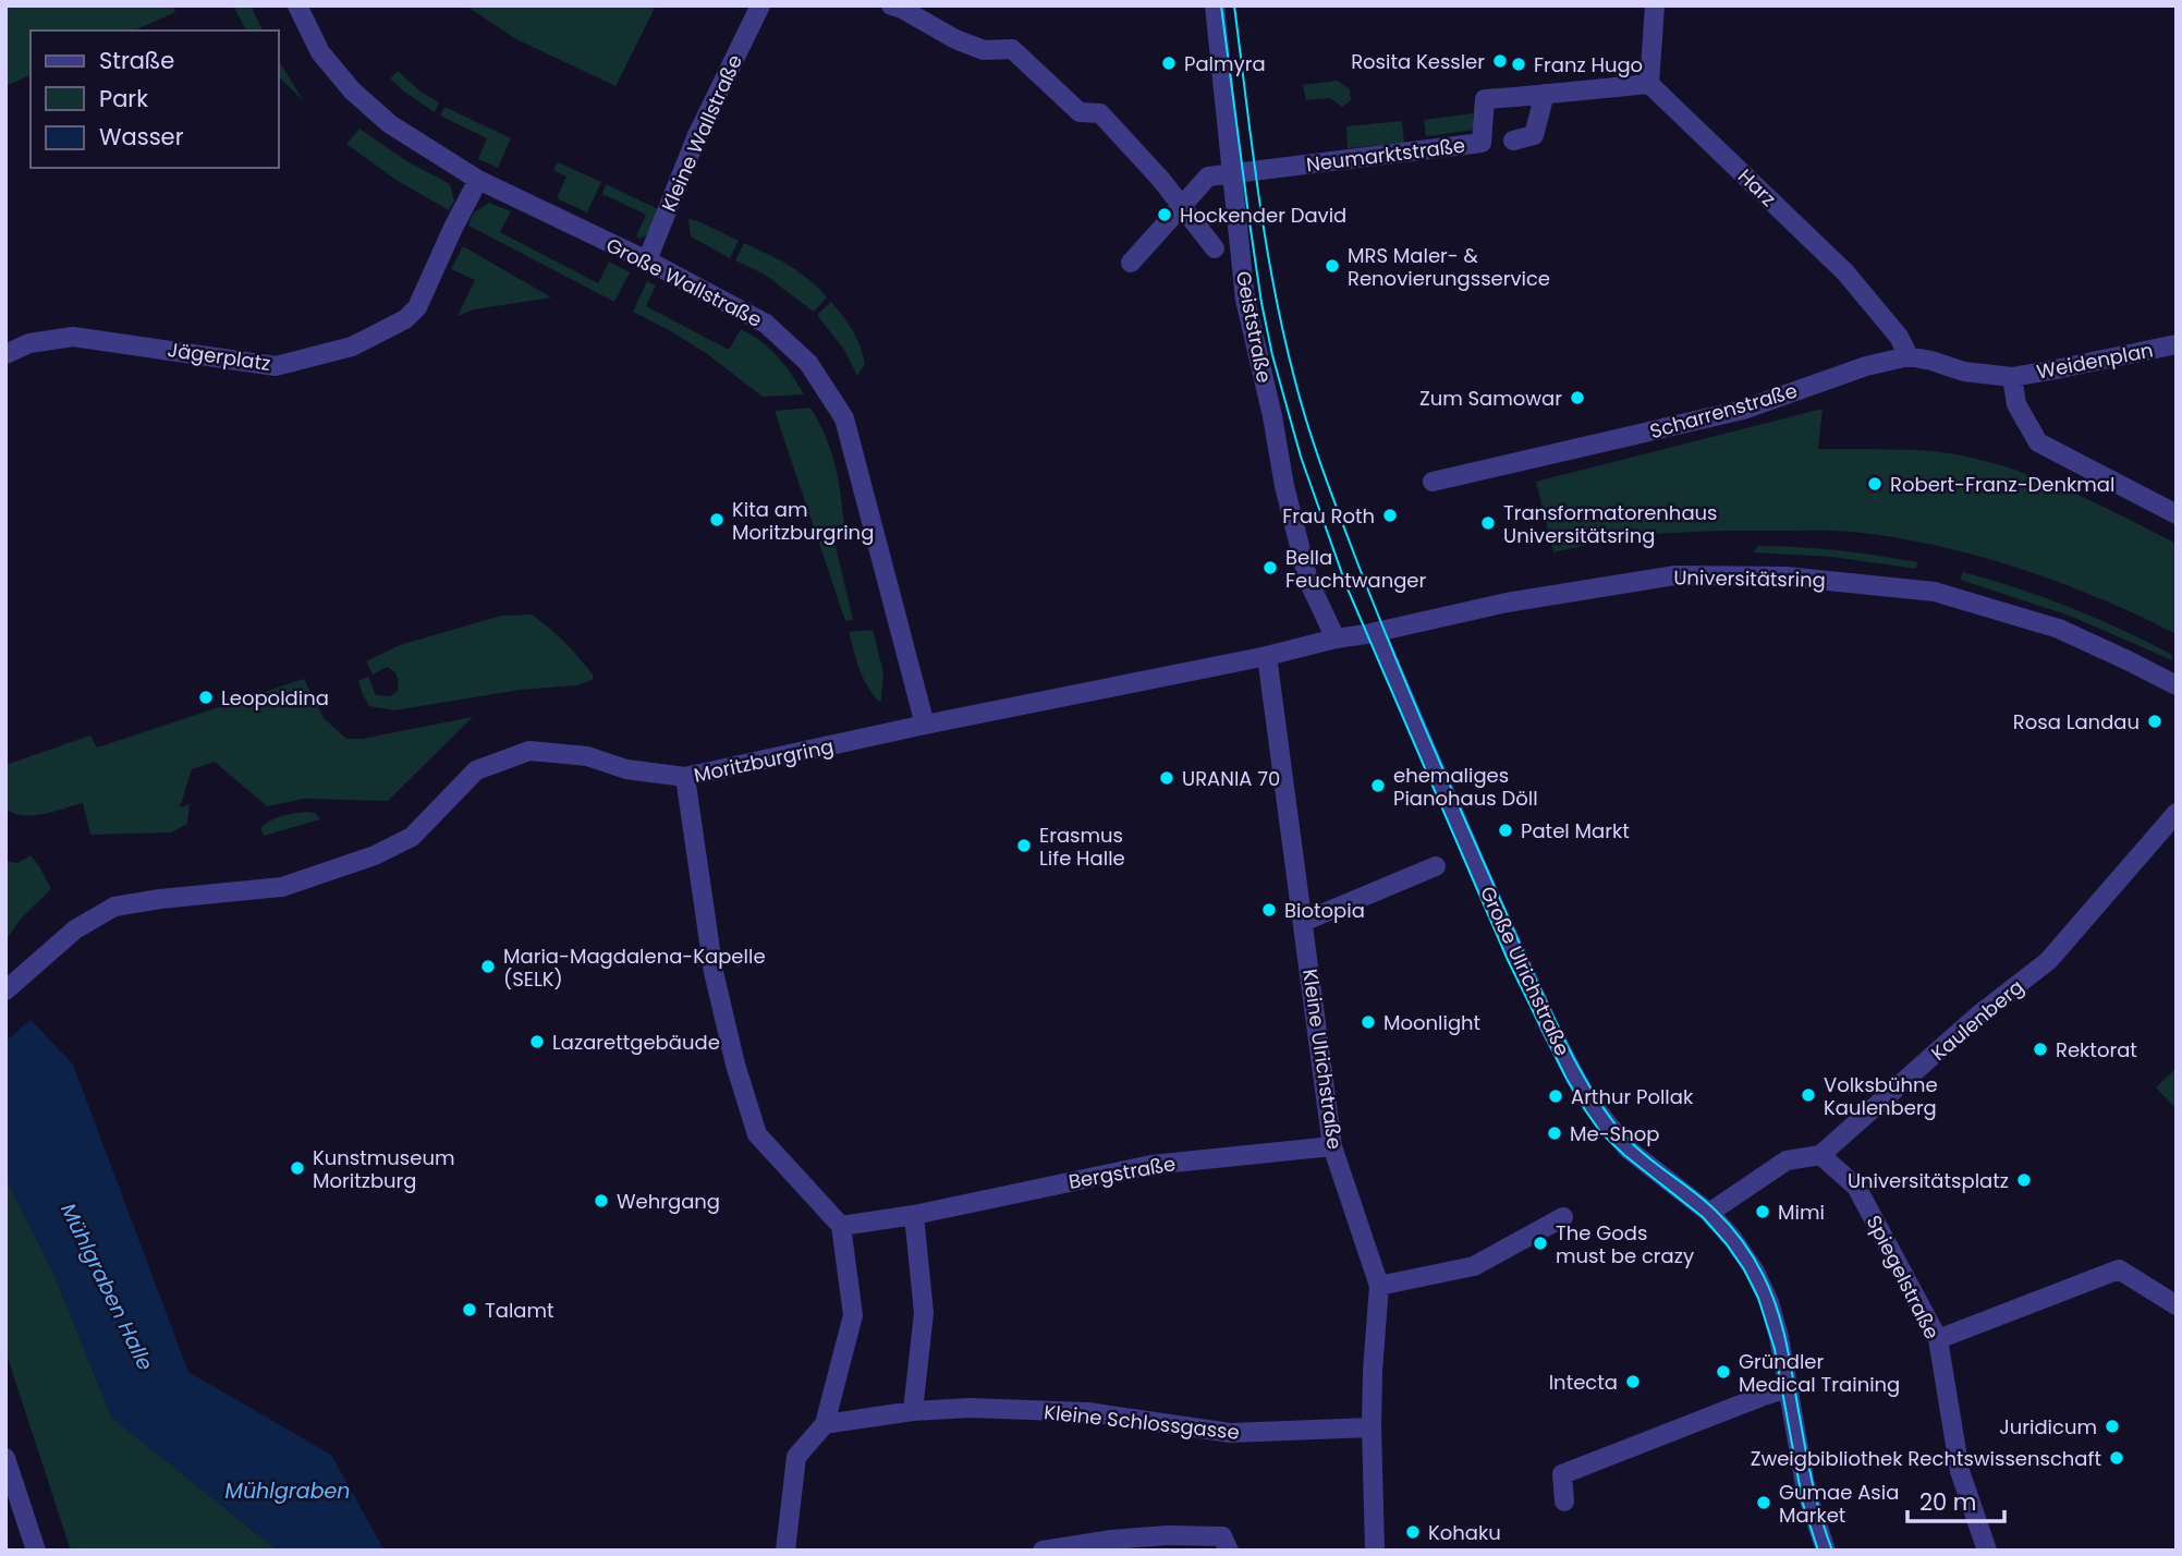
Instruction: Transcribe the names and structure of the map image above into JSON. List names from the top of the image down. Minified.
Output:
{"streets":{"street":["Kleine Wallstraße","Neumarktstraße","Harz","Große Wallstraße","Geiststraße","Jägerplatz","Weidenplan","Scharrenstraße","Universitätsring","Moritzburgring","Große Ulrichstraße","Kaulenberg","Kleine Ulrichstraße","Bergstraße","Spiegelstraße","Kleine Schlossgasse"]},"crossings":[["Kleine Wallstraße","Große Wallstraße"],["Neumarktstraße","Harz"],["Neumarktstraße","Geiststraße"],["Harz","Scharrenstraße"],["Große Wallstraße","Jägerplatz"],["Große Wallstraße","Moritzburgring"],["Geiststraße","Universitätsring"],["Weidenplan","Scharrenstraße"],["Universitätsring","Moritzburgring"],["Universitätsring","Große Ulrichstraße"],["Universitätsring","Kleine Ulrichstraße"],["Moritzburgring","Kleine Ulrichstraße"],["Große Ulrichstraße","Kaulenberg"],["Kaulenberg","Spiegelstraße"],["Kleine Ulrichstraße","Bergstraße"],["Kleine Ulrichstraße","Kleine Schlossgasse"]],"water":["Mühlgraben Halle","Mühlgraben"],"places":["Rosita Kessler","Palmyra","Franz Hugo","Hockender David","MRS Maler- & Renovierungsservice","Zum Samowar","Robert-Franz-Denkmal","Frau Roth","Kita am Moritzburgring","Transformatorenhaus Universitätsring","Bella Feuchtwanger","Leopoldina","Rosa Landau","URANIA 70","ehemaliges Pianohaus Döll","Patel Markt","Erasmus Life Halle","Biotopia","Maria-Magdalena-Kapelle (SELK)","Moonlight","Lazarettgebäude","Rektorat","Volksbühne Kaulenberg","Arthur Pollak","Me-Shop","Kunstmuseum Moritzburg","Universitätsplatz","Wehrgang","Mimi","The Gods must be crazy","Talamt","Gründler Medical Training","Intecta","Juridicum","Zweigbibliothek Rechtswissenschaft","Gumae Asia Market","Kohaku"],"legend":["Straße","Park","Wasser"],"scale_bar":"20 m"}
